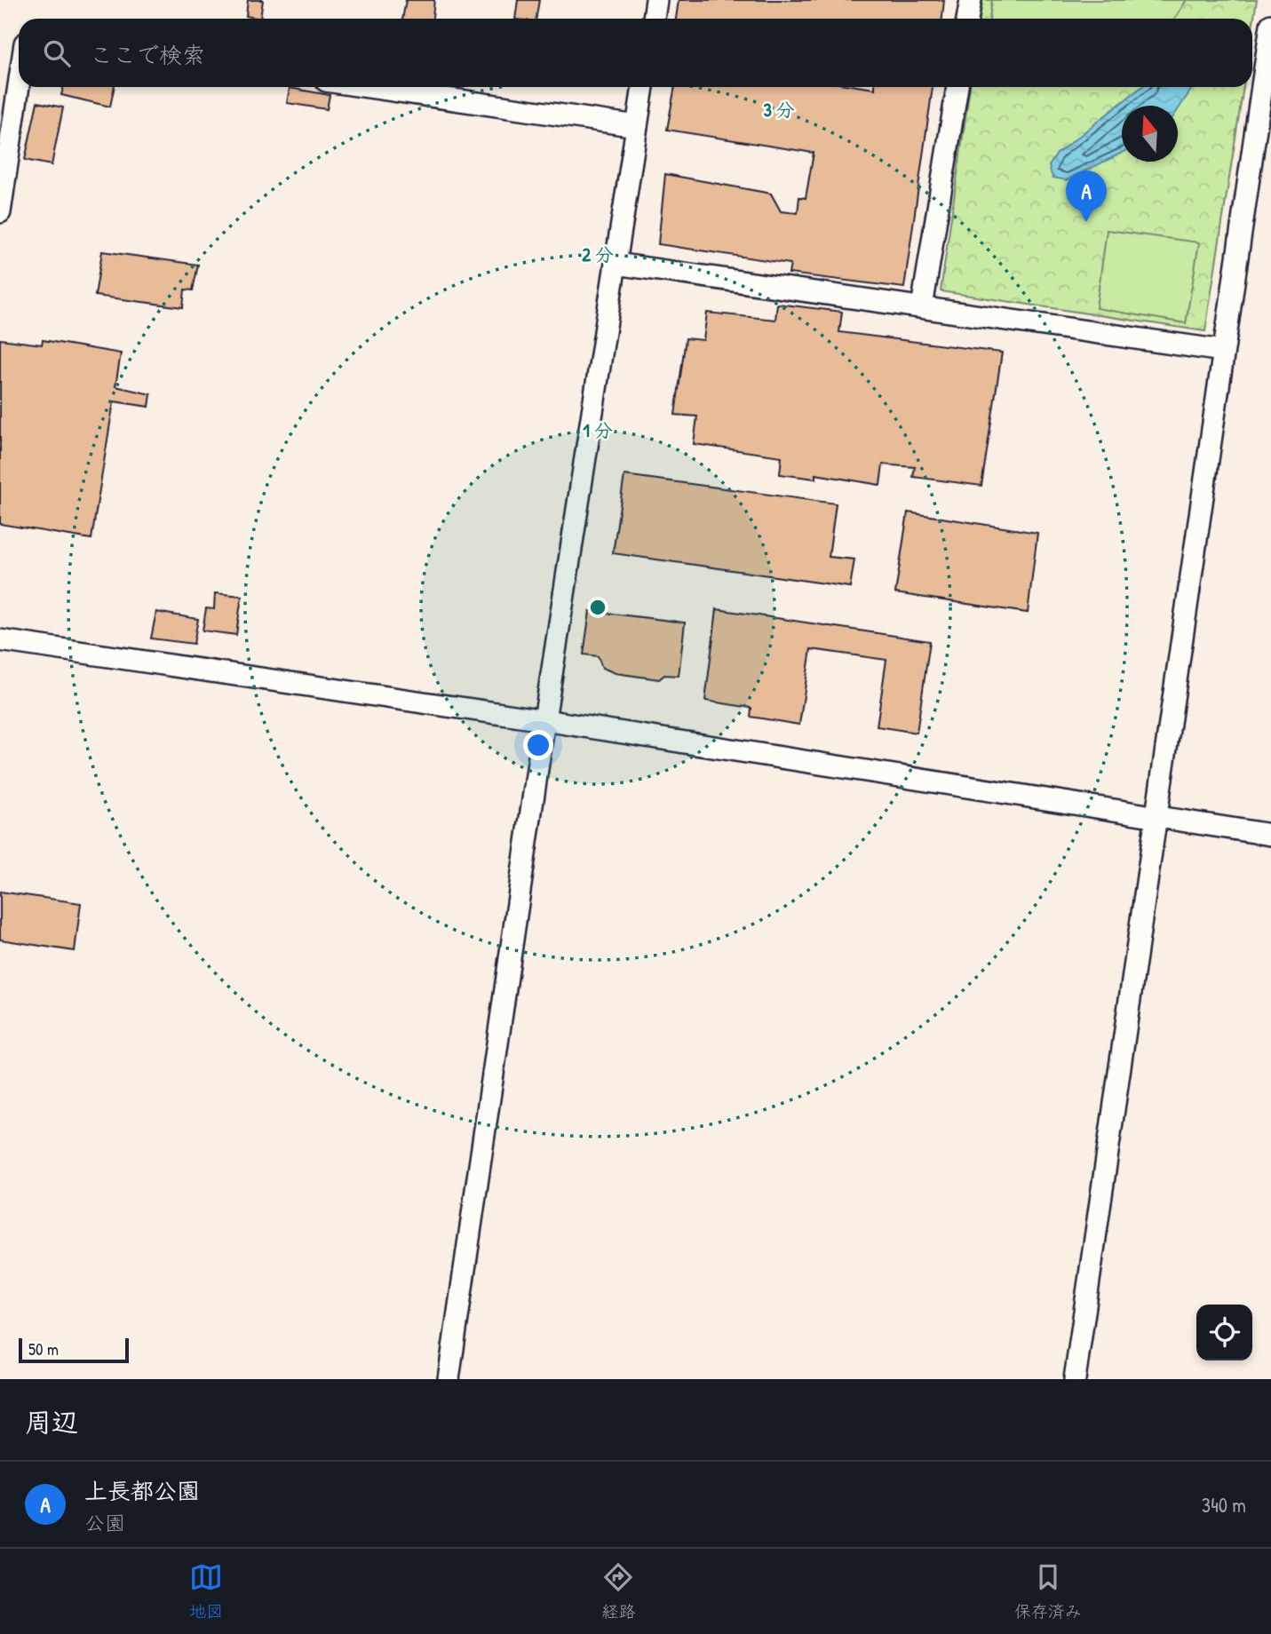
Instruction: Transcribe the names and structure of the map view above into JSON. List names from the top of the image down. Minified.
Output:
{"scale_bar":"50 m","north":"top","page":{"search":"ここで検索","pins":"A","scale":"50 m","heading":"周辺","list":[{"mark":"A","name":"上長都公園","note":"公園","value":"340 m"}],"nav":["地図","経路","保存済み"]},"rings":["3 分","2 分","1 分"]}
